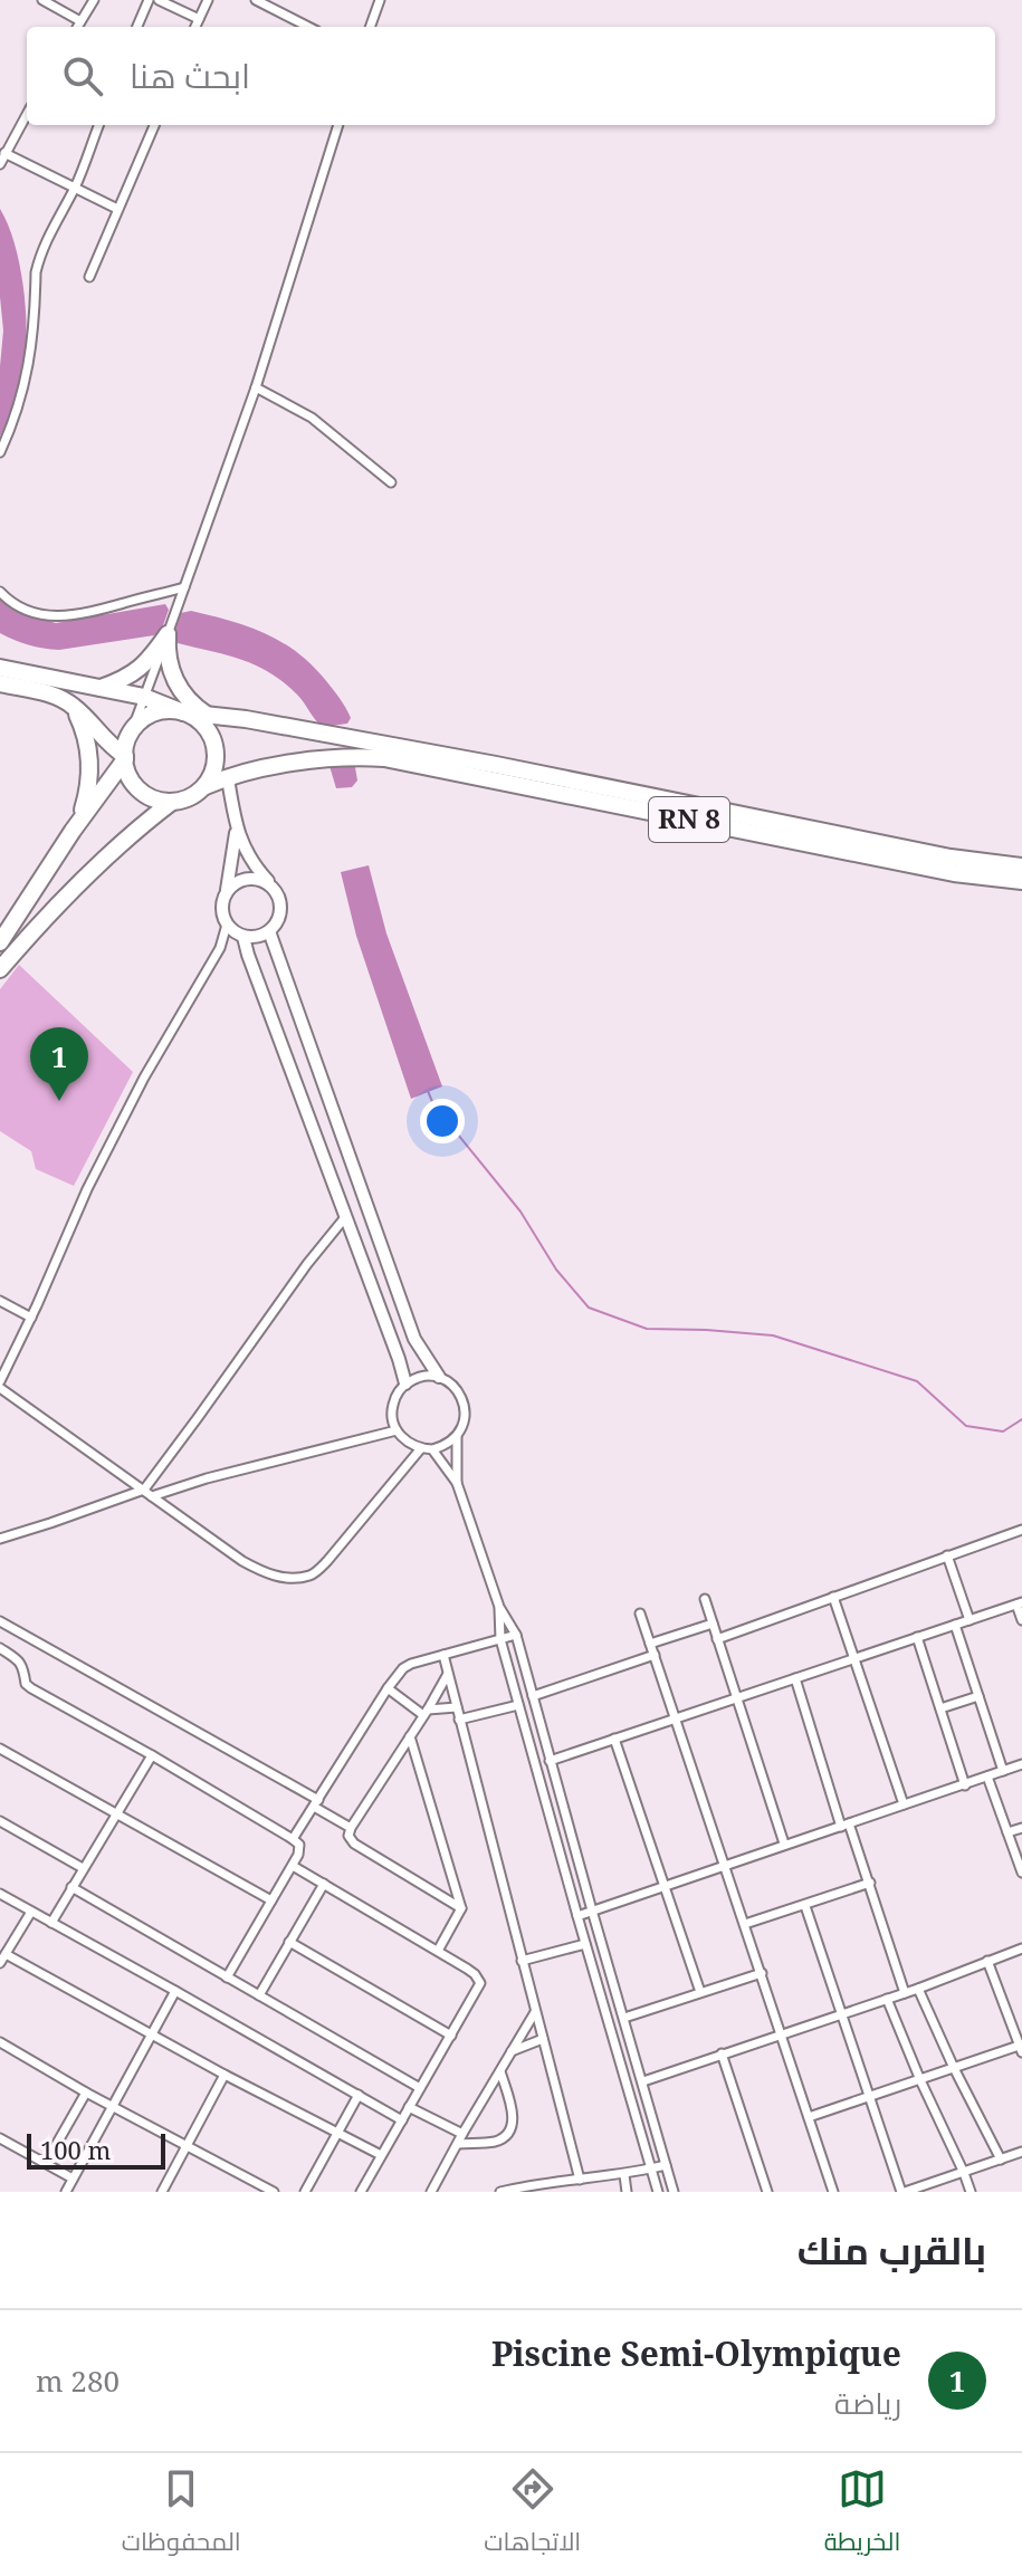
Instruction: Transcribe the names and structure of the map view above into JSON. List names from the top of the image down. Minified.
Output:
{"streets":{"highway":["RN 8"]},"scale_bar":"100 m","page":{"search":"ابحث هنا","pins":"1","scale":"100 m","heading":"بالقرب منك","list":[{"mark":"1","name":"Piscine Semi-Olympique","note":"رياضة","value":"280 m"}],"nav":["الخريطة","الاتجاهات","المحفوظات"]}}
